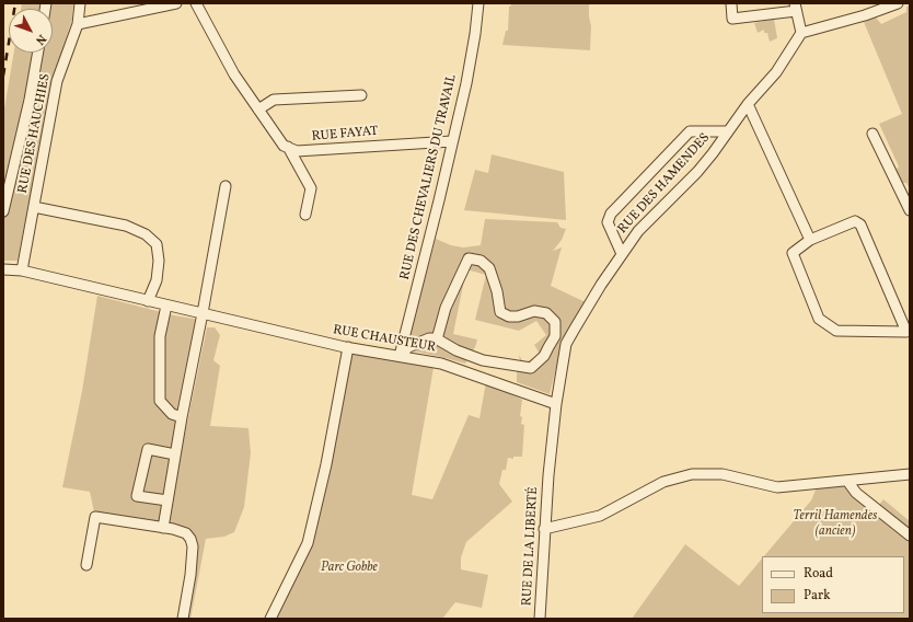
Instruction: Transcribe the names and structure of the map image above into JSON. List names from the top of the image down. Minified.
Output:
{"streets":{"street":["RUE DES HAUCHIES","RUE FAYAT","RUE DES CHEVALIERS DU TRAVAIL","RUE DES HAMENDES","RUE CHAUSTEUR","RUE DE LA LIBERTÉ"]},"crossings":[["RUE DES HAUCHIES","RUE CHAUSTEUR"],["RUE FAYAT","RUE DES CHEVALIERS DU TRAVAIL"],["RUE DES CHEVALIERS DU TRAVAIL","RUE CHAUSTEUR"],["RUE DES HAMENDES","RUE CHAUSTEUR"],["RUE DES HAMENDES","RUE DE LA LIBERTÉ"]],"parks":["Terril Hamendes (ancien)","Parc Gobbe"],"legend":["Road","Park"],"north":"bottom right"}
